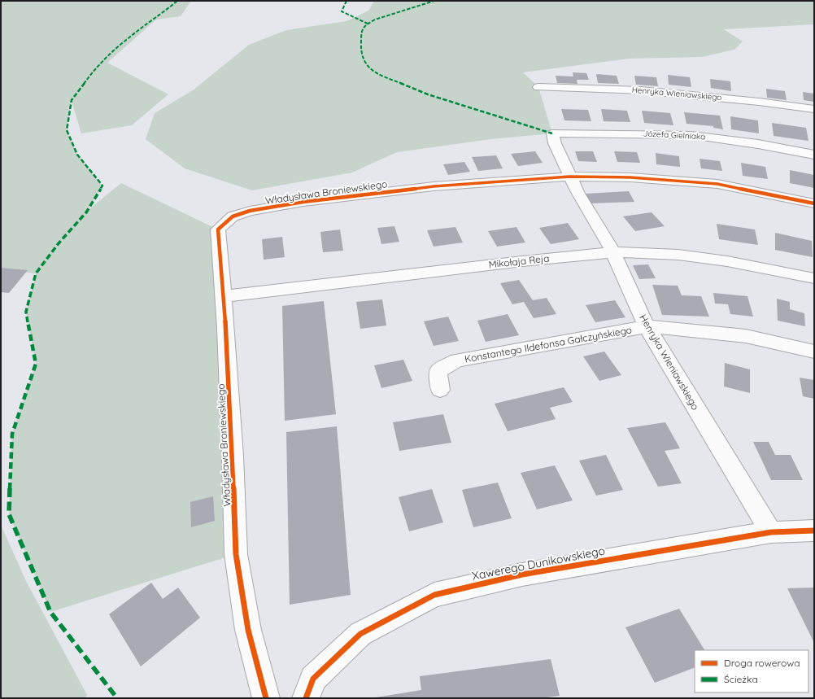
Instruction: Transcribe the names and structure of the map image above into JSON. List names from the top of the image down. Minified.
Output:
{"streets":{"street":["Henryka Wieniawskiego","Józefa Gielniaka","Władysława Broniewskiego","Mikołaja Reja","Konstantego Ildefonsa Gałczyńskiego","Xawerego Dunikowskiego"]},"crossings":[["Henryka Wieniawskiego","Józefa Gielniaka"],["Henryka Wieniawskiego","Władysława Broniewskiego"],["Henryka Wieniawskiego","Mikołaja Reja"],["Henryka Wieniawskiego","Konstantego Ildefonsa Gałczyńskiego"],["Henryka Wieniawskiego","Xawerego Dunikowskiego"],["Władysława Broniewskiego","Mikołaja Reja"]],"legend":["Droga rowerowa","Ścieżka"]}
